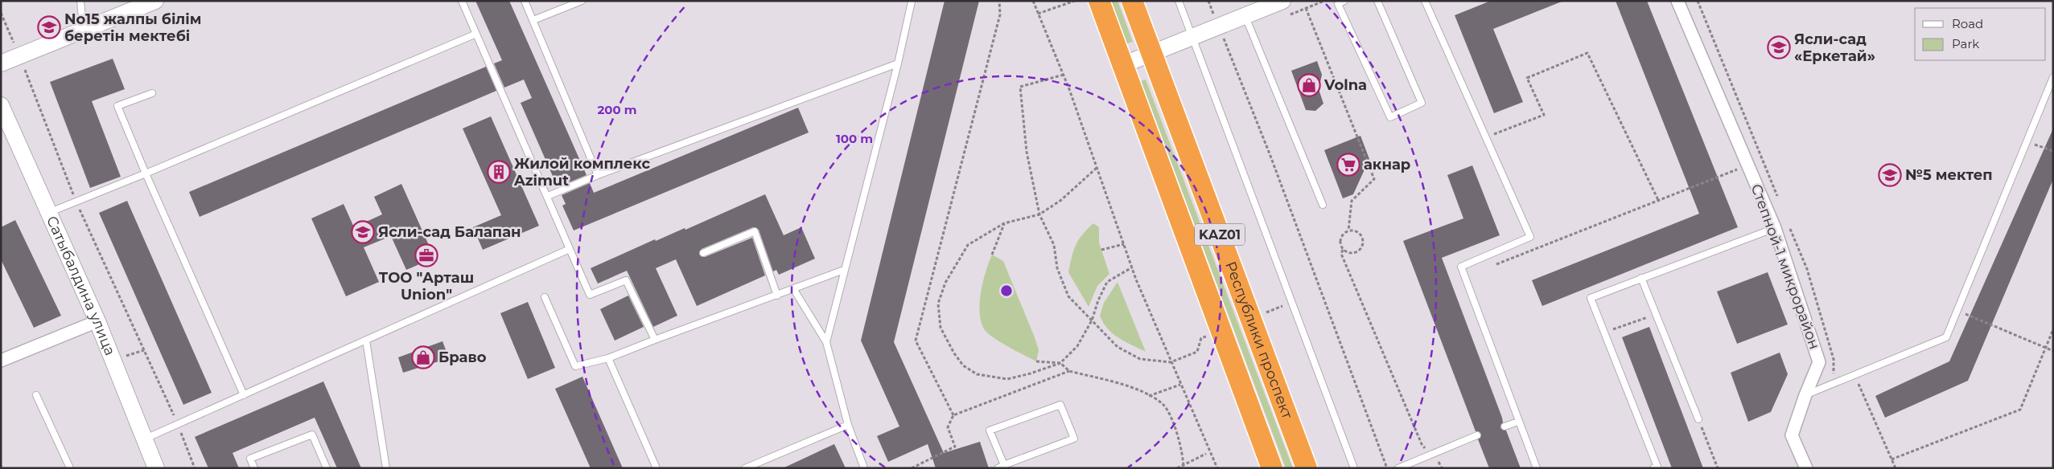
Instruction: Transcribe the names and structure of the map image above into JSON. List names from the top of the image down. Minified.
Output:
{"streets":{"highway":["KАZ01","Республики проспект"],"street":["Степной-1 микрорайон","Сатыбалдина улица"]},"places":{"school or university":["No15 жалпы білім беретін мектебі","Ясли-сад «Еркетай»","№5 мектеп","Ясли-сад Балапан"],"shop":["Volna","Браво"],"supermarket":["акнар"],"building":["Жилой комплекс Azimut"],"office":["ТОО \"Арташ Union\""]},"legend":["Road","Park"],"rings":["200 m","100 m"]}
